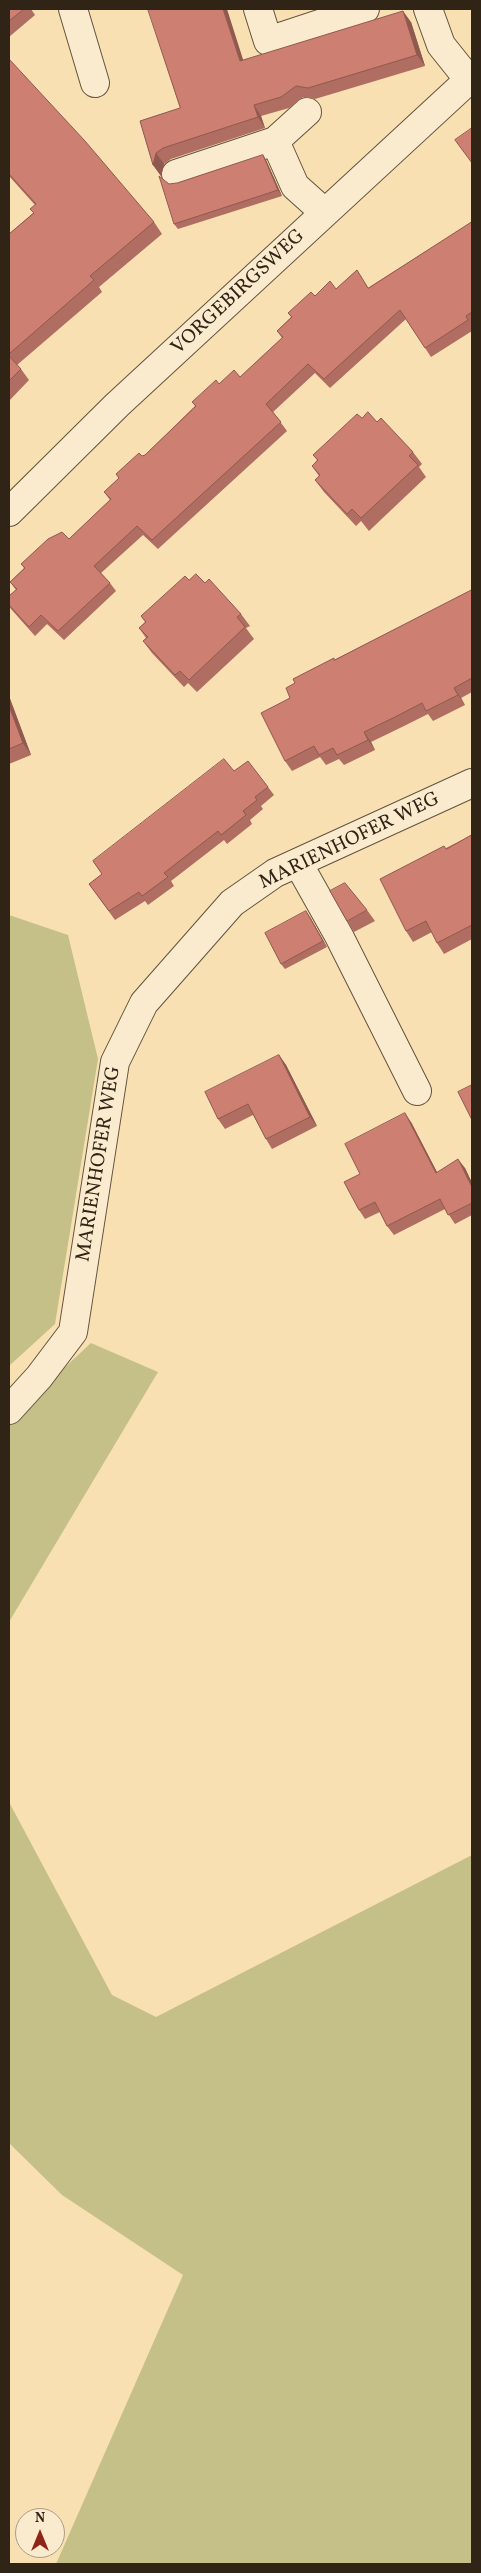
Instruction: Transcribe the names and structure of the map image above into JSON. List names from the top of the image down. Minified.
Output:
{"streets":{"street":["VORGEBIRGSWEG","MARIENHOFER WEG"]},"north":"top"}
